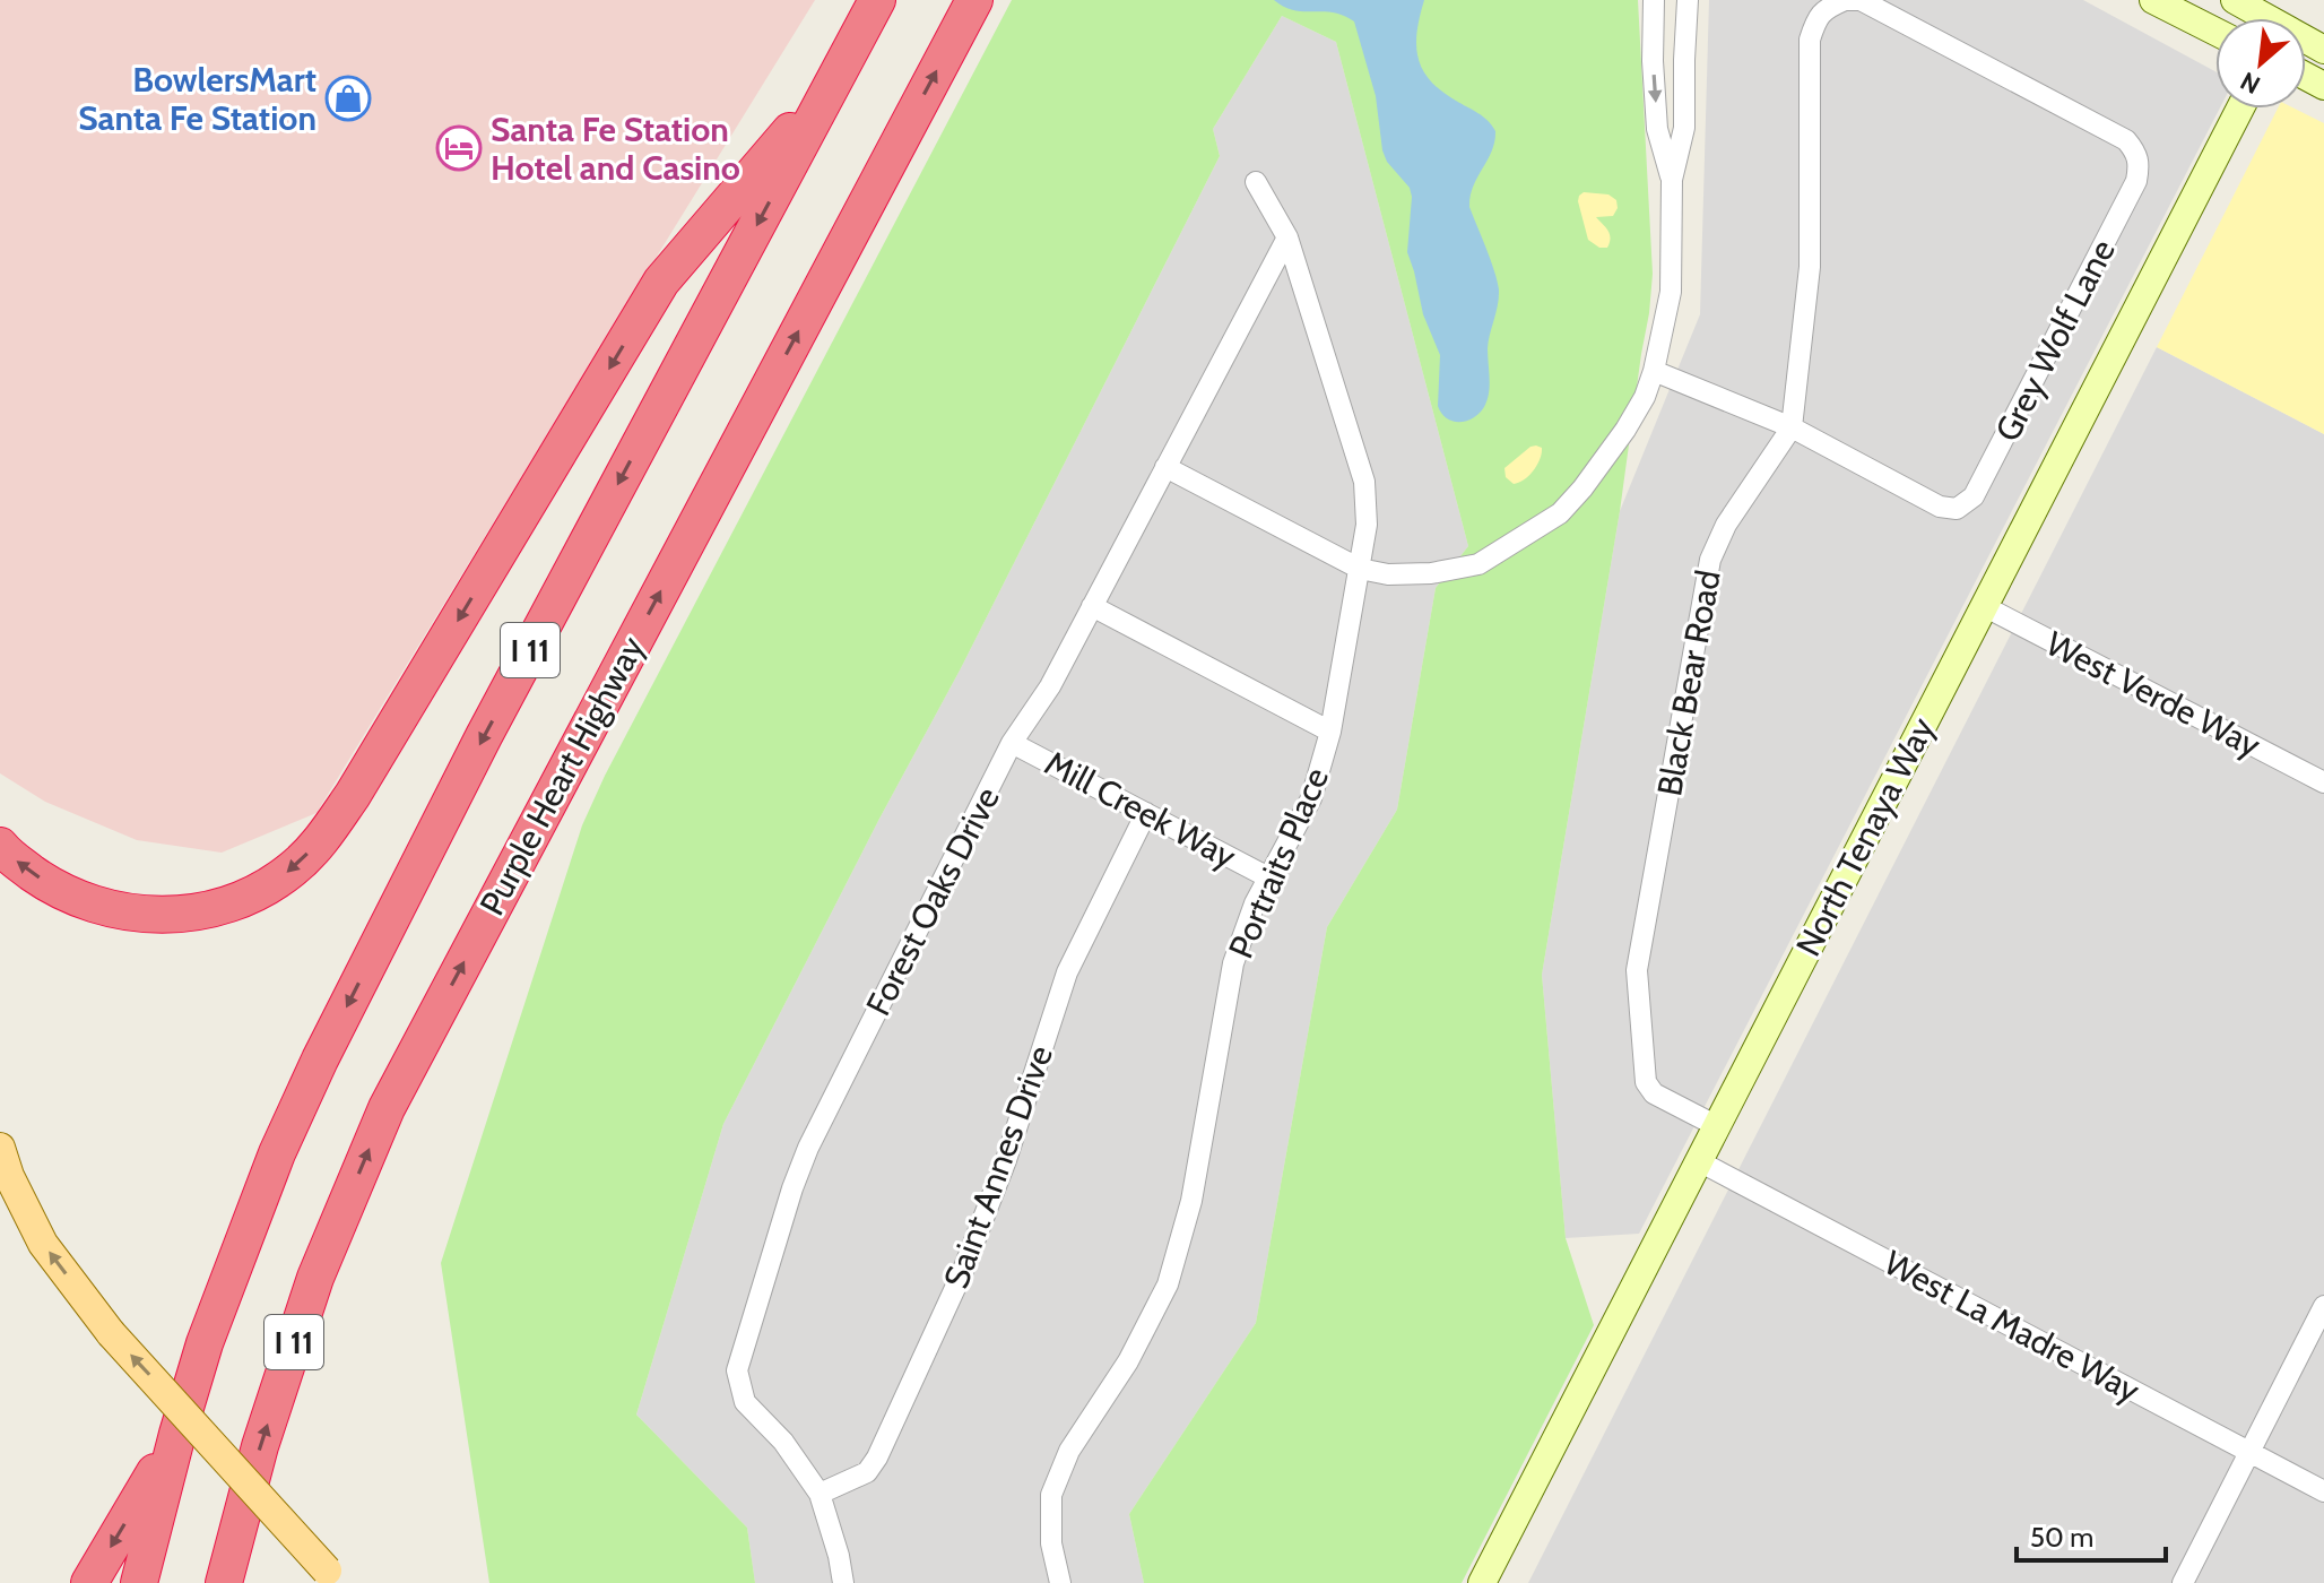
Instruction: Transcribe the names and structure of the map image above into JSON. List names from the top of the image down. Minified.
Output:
{"streets":{"highway":["I 11","Purple Heart Highway"],"street":["Grey Wolf Lane","Black Bear Road","West Verde Way","Mill Creek Way","North Tenaya Way","Portraits Place","Forest Oaks Drive","Saint Annes Drive","West La Madre Way"]},"crossings":[["Grey Wolf Lane","Black Bear Road"],["Black Bear Road","North Tenaya Way"],["West Verde Way","North Tenaya Way"],["Mill Creek Way","Portraits Place"],["Mill Creek Way","Forest Oaks Drive"],["Mill Creek Way","Saint Annes Drive"],["North Tenaya Way","West La Madre Way"],["Portraits Place","Forest Oaks Drive"],["Forest Oaks Drive","Saint Annes Drive"]],"places":{"shop":["BowlersMart Santa Fe Station"],"hotel":["Santa Fe Station Hotel and Casino"]},"scale_bar":"50 m","north":"bottom left"}
